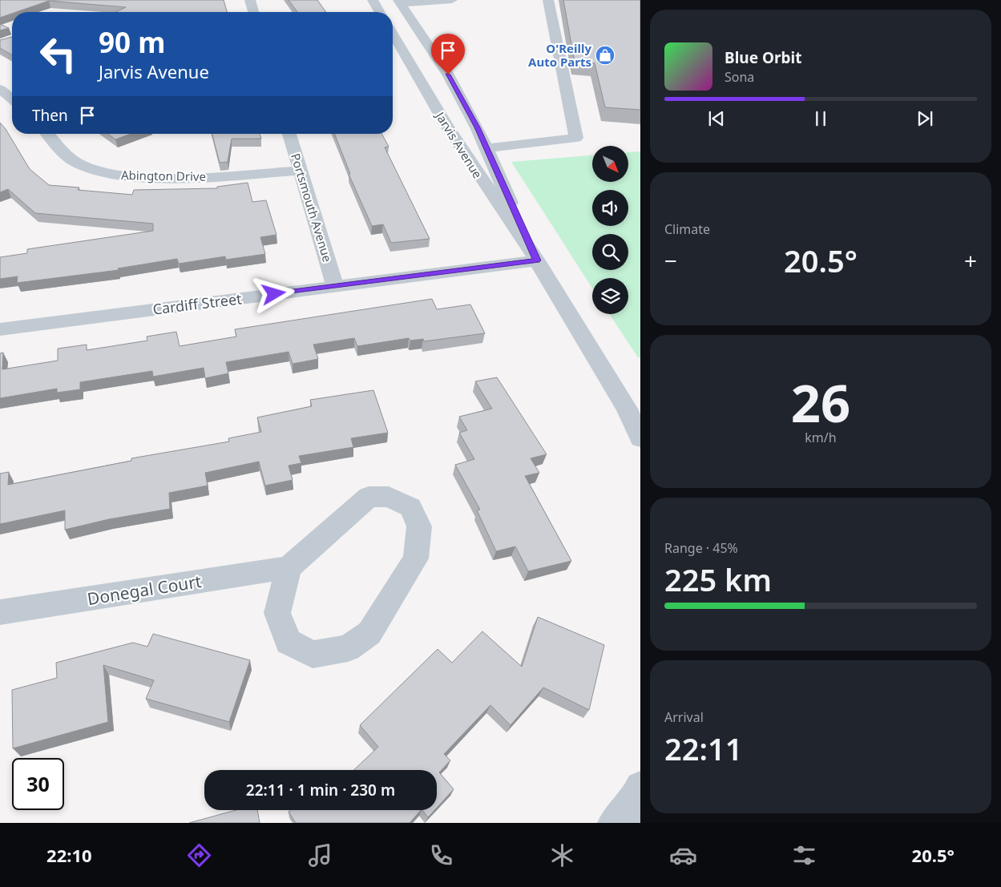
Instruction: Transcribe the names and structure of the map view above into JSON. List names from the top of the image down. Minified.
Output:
{"streets":{"street":["Jarvis Avenue","Abington Drive","Portsmouth Avenue","Cardiff Street","Donegal Court"]},"crossings":[["Jarvis Avenue","Cardiff Street"],["Abington Drive","Portsmouth Avenue"],["Portsmouth Avenue","Cardiff Street"]],"places":{"shop":["O'Reilly Auto Parts"]},"north":"bottom right","page":{"turn":["90 m","Jarvis Avenue"],"song":["Blue Orbit","Sona"],"then":"Then","tile":["Climate",["26","km/h"],["Range · 45%","225 km"],["Arrival","22:11"]],"heat":["−","20.5°","+"],"limit":"30","trip":"22:11 · 1 min · 230 m","tabs":["22:10","20.5°"]}}
